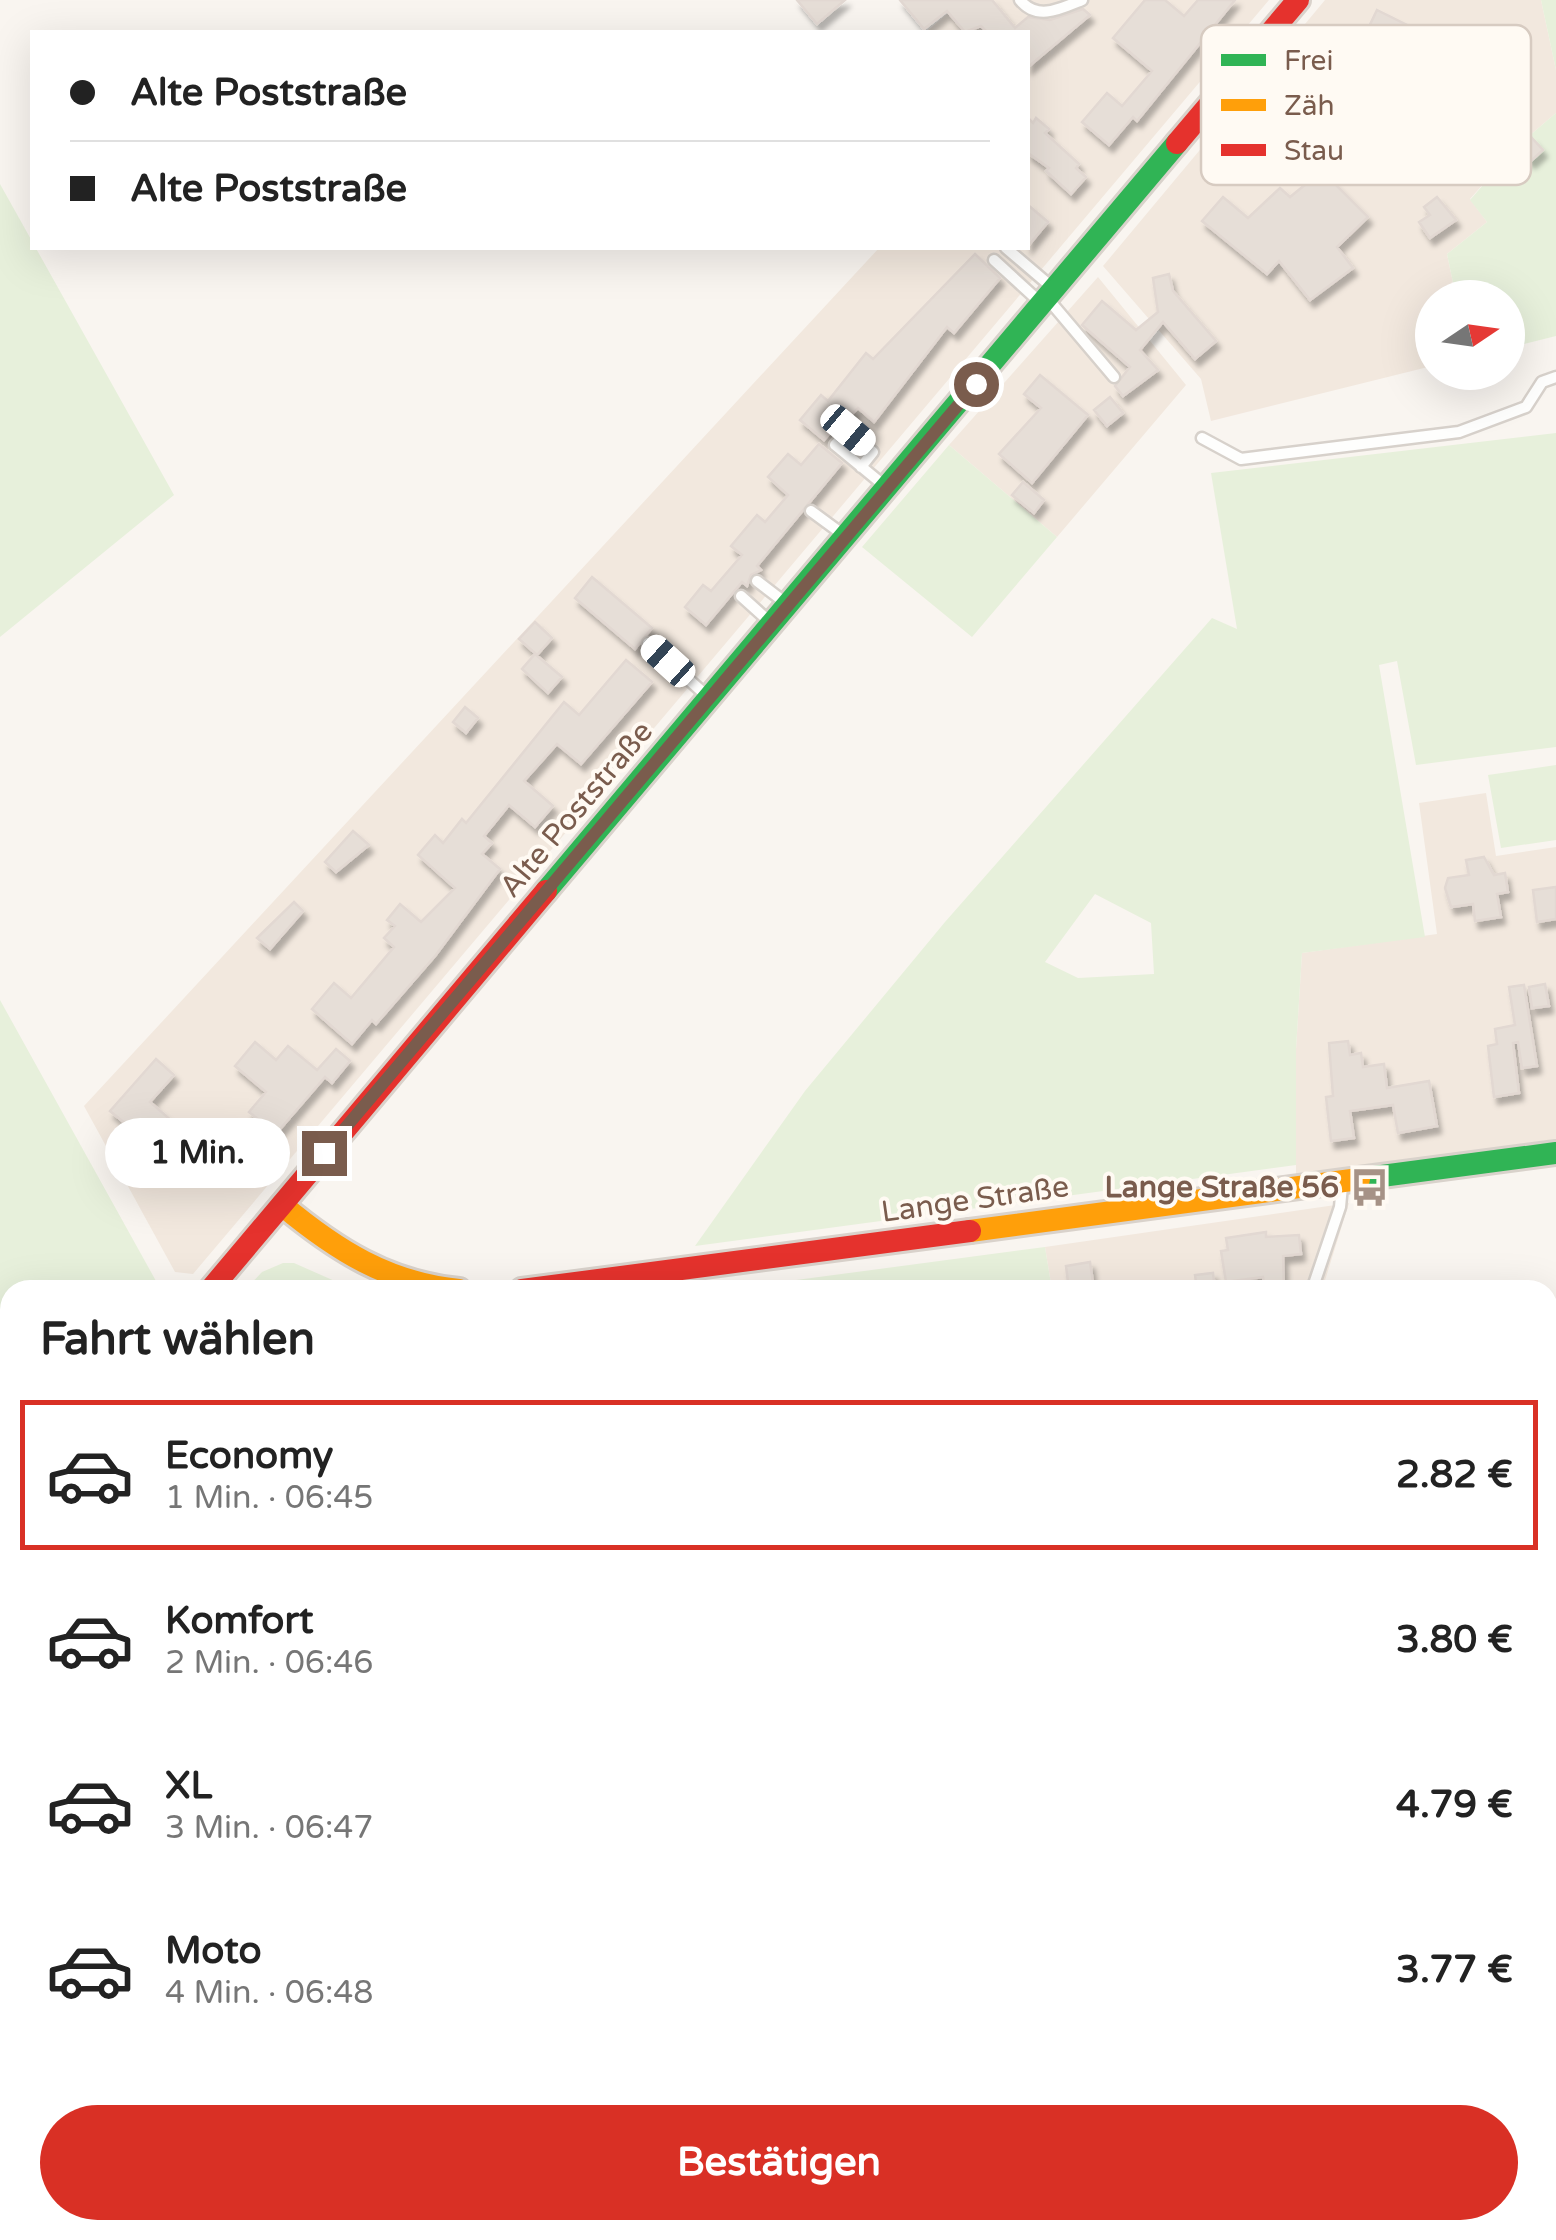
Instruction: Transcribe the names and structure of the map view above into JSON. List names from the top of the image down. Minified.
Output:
{"streets":{"main road":["Alte Poststraße","Lange Straße"]},"places":{"bus stop":["Lange Straße 56"]},"legend":["Frei","Zäh","Stau"],"north":"right","page":{"banner":["Alte Poststraße","Alte Poststraße"],"bubble":"1 Min.","heading":"Fahrt wählen","list":[{"name":"Economy","note":"1 Min. · 06:45","value":"2.82 €"},{"name":"Komfort","note":"2 Min. · 06:46","value":"3.80 €"},{"name":"XL","note":"3 Min. · 06:47","value":"4.79 €"},{"name":"Moto","note":"4 Min. · 06:48","value":"3.77 €"}],"buttons":"Bestätigen"}}
